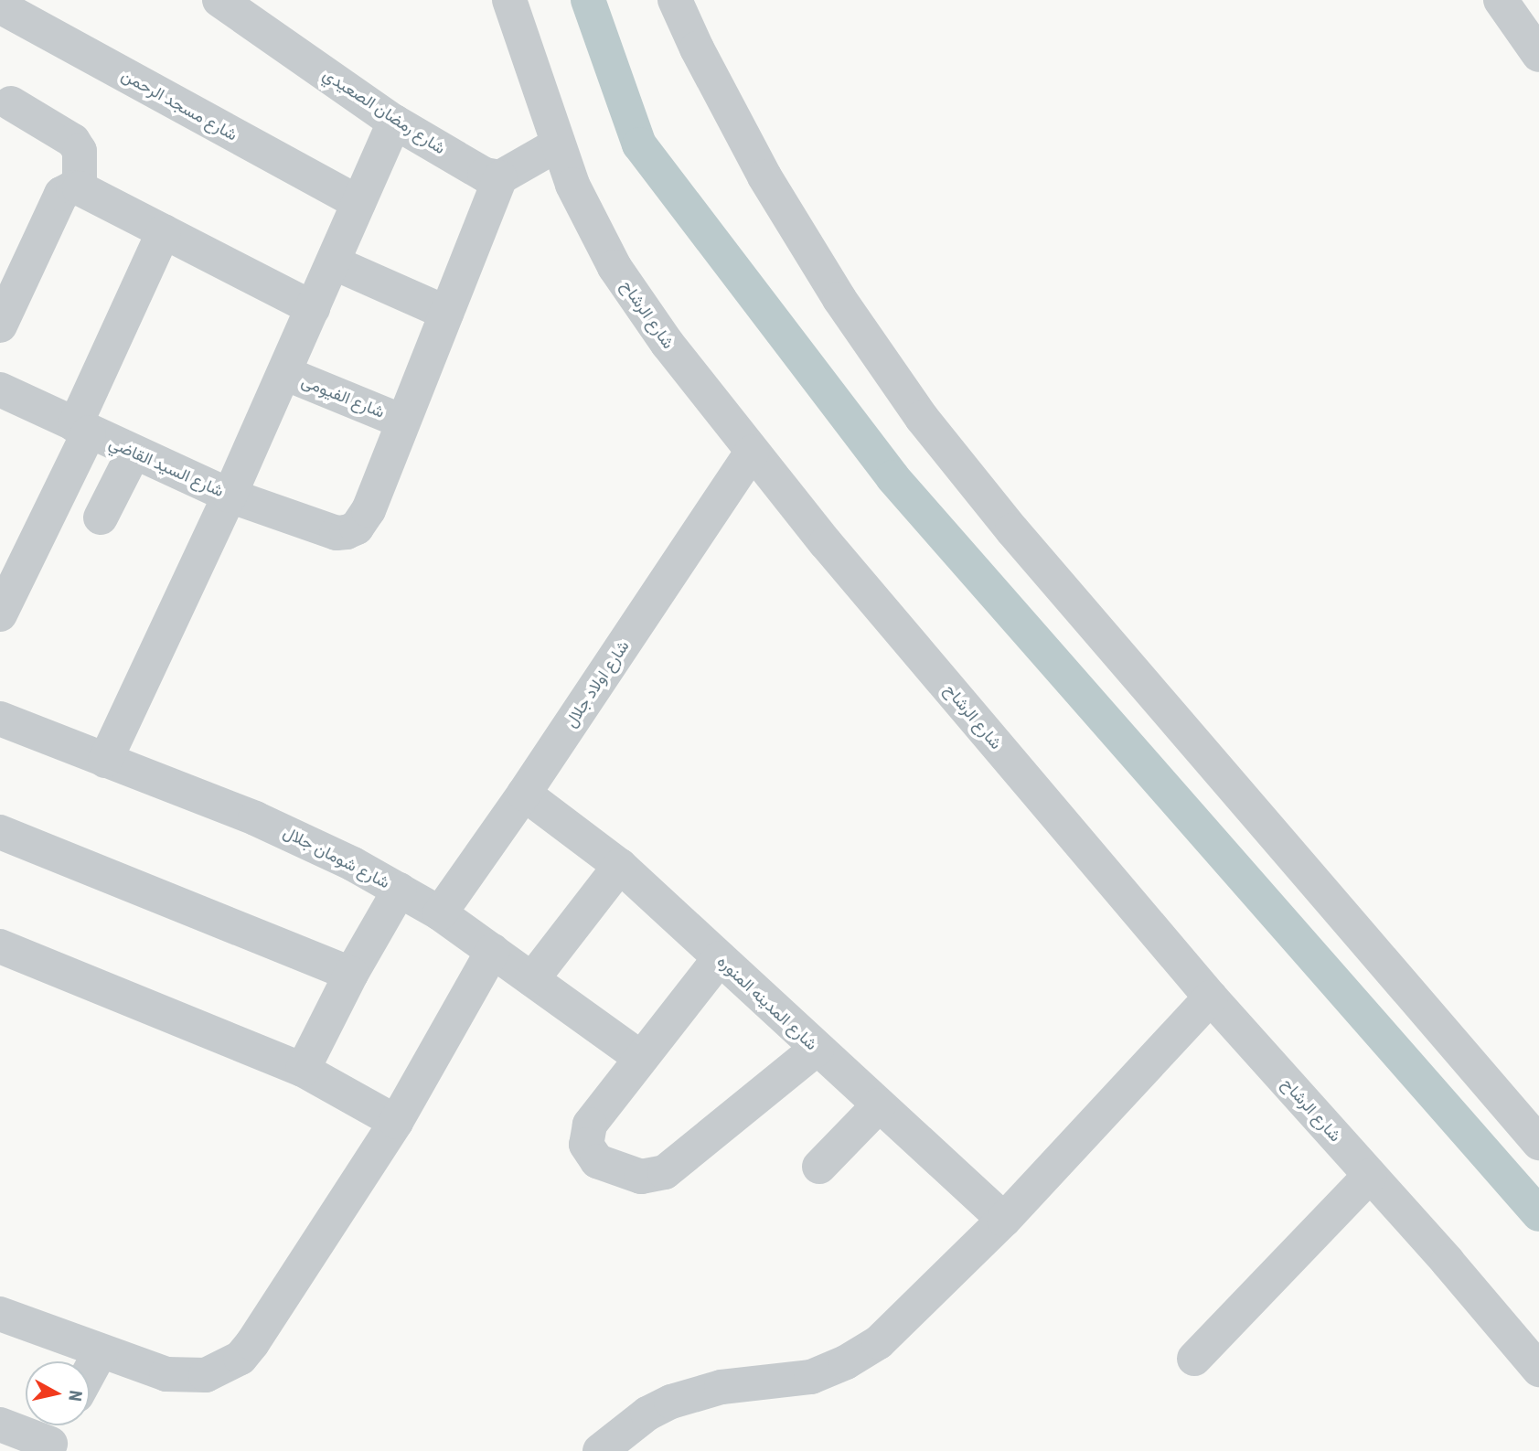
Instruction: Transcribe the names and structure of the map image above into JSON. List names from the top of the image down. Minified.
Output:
{"streets":{"street":["شارع مسجد الرحمن","شارع رمضان الصعيدي","شارع الرشاح","شارع الفيومى","شارع السيد القاضي","شارع اولاد جلال","شارع شومان جلال","شارع المدينه المنوره"]},"crossings":[["شارع الرشاح","شارع اولاد جلال"],["شارع الفيومى","شارع السيد القاضي"],["شارع اولاد جلال","شارع شومان جلال"],["شارع اولاد جلال","شارع المدينه المنوره"]],"north":"right"}
